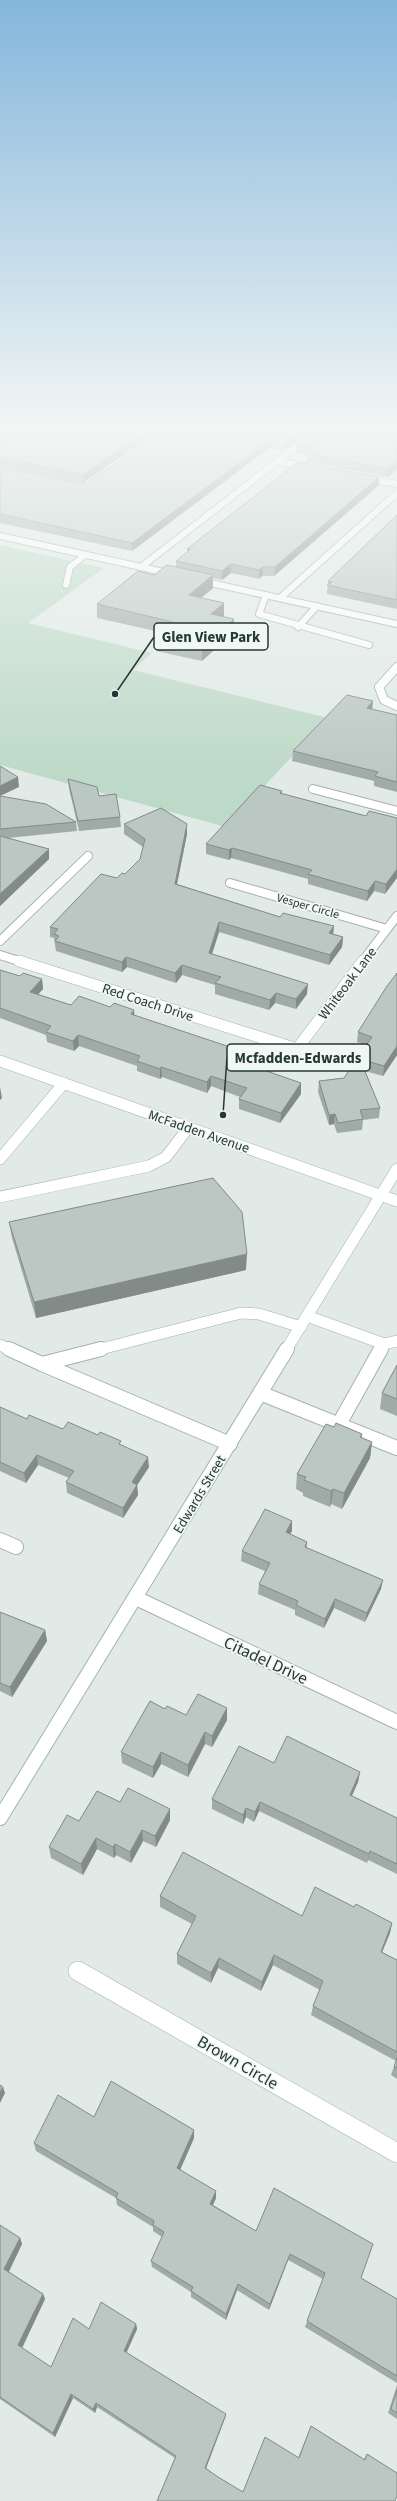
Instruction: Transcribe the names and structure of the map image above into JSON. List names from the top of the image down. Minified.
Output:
{"streets":{"street":["Vesper Circle","Whiteoak Lane","Red Coach Drive","McFadden Avenue","Edwards Street","Citadel Drive","Brown Circle"]},"crossings":[["Vesper Circle","Whiteoak Lane"],["Whiteoak Lane","Red Coach Drive"],["McFadden Avenue","Edwards Street"],["Edwards Street","Citadel Drive"]],"places":["Glen View Park","Mcfadden-Edwards"]}
